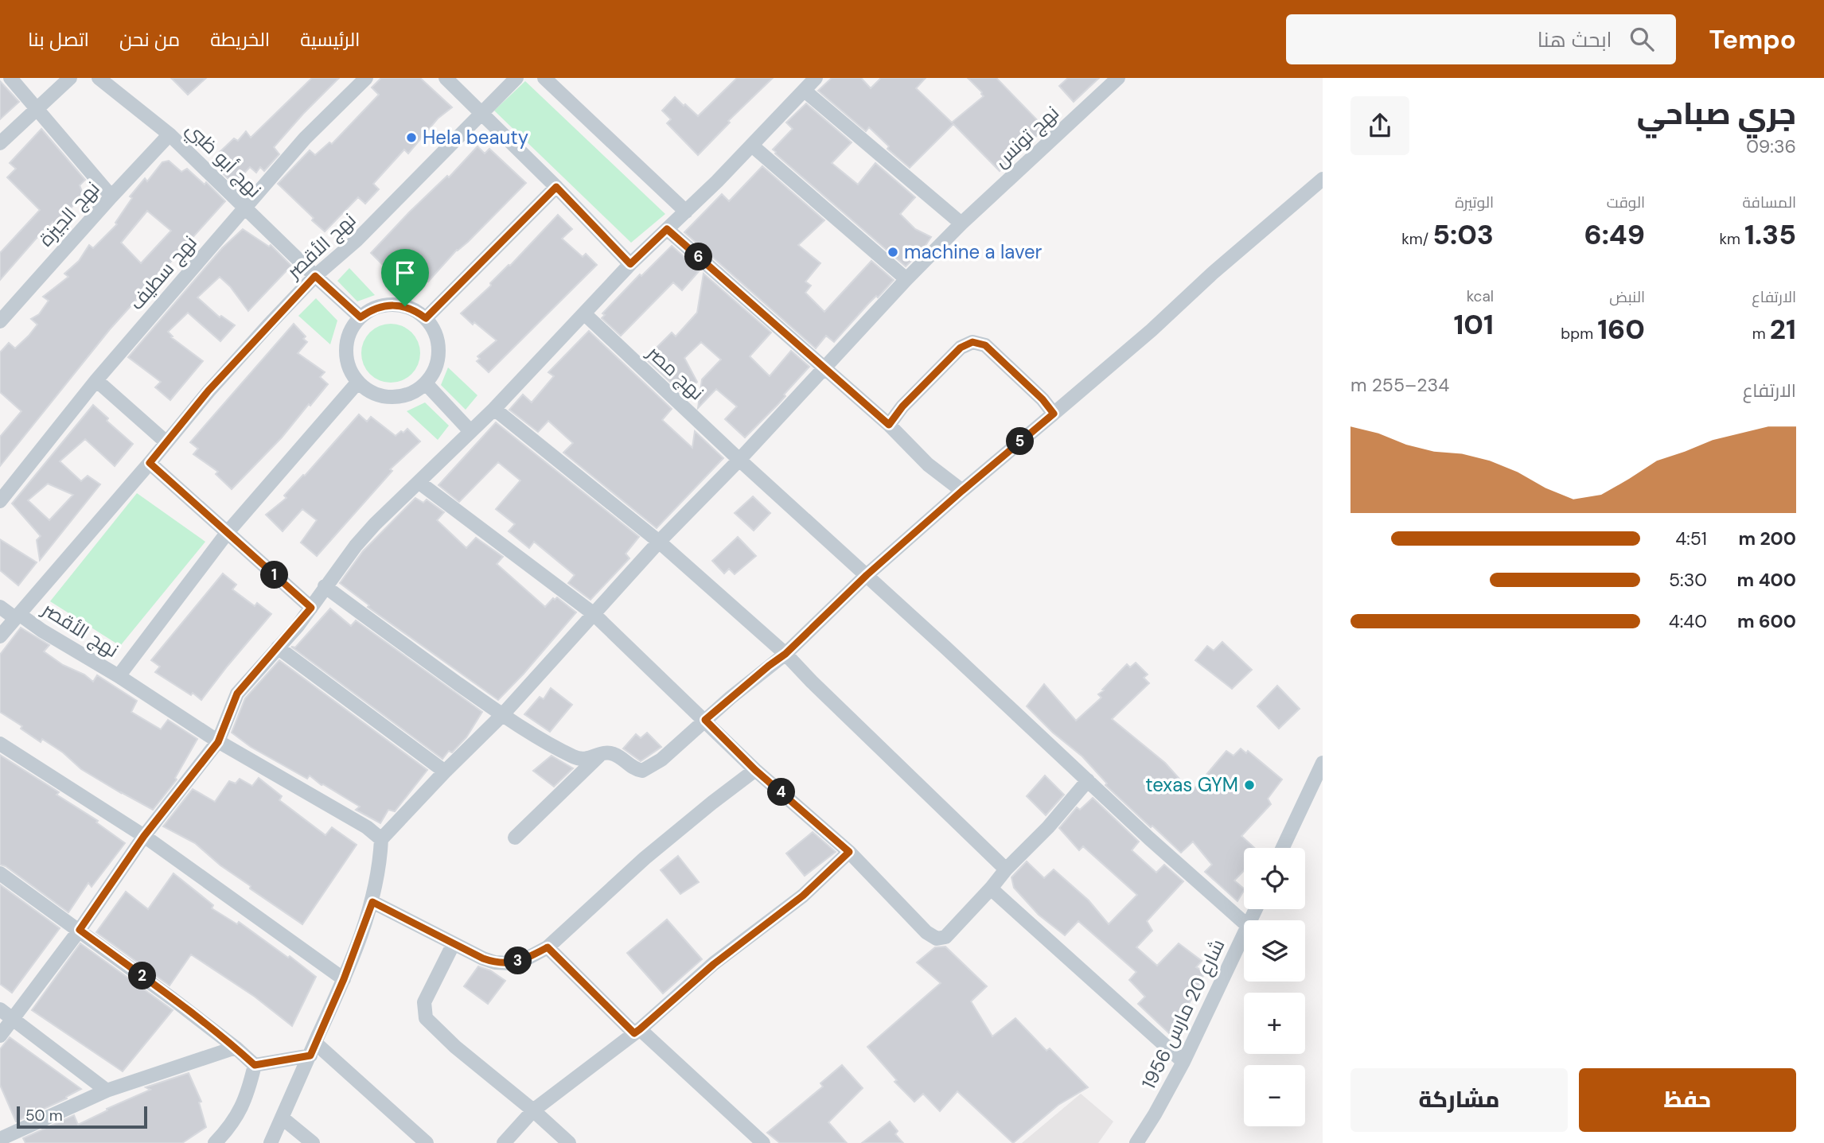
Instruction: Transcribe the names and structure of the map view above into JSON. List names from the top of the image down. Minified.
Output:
{"streets":{"street":["نهج تونس","نهج أبو ظبي","نهج الجيزة","نهج الأقصر","نهج سطيف","نهج مصر","شارع 20 مارس 1956"]},"crossings":[["نهج تونس","نهج الأقصر"],["نهج تونس","نهج مصر"],["نهج أبو ظبي","نهج الجيزة"],["نهج أبو ظبي","نهج الأقصر"],["نهج أبو ظبي","نهج سطيف"]],"places":["Hela beauty","machine a laver","texas GYM"],"scale_bar":"50 m","page":{"header":"Tempo","search":"ابحث هنا","nav":["الرئيسية","الخريطة","من نحن","اتصل بنا"],"heading":["جري صباحي","09:36"],"stats":[["المسافة","1.35 km"],["الوقت","6:49"],["الوتيرة","5:03 /km"],["الارتفاع","21 m"],["النبض","160 bpm"],["kcal","101"]],"pins":["6","5","1","4","3","2"],"chart":["الارتفاع","234–255 m"],"list":[{"name":"200 m","note":"4:51"},{"name":"400 m","note":"5:30"},{"name":"600 m","note":"4:40"}],"map_buttons":["+","−"],"buttons":["حفظ","مشاركة"],"scale":"50 m"}}
